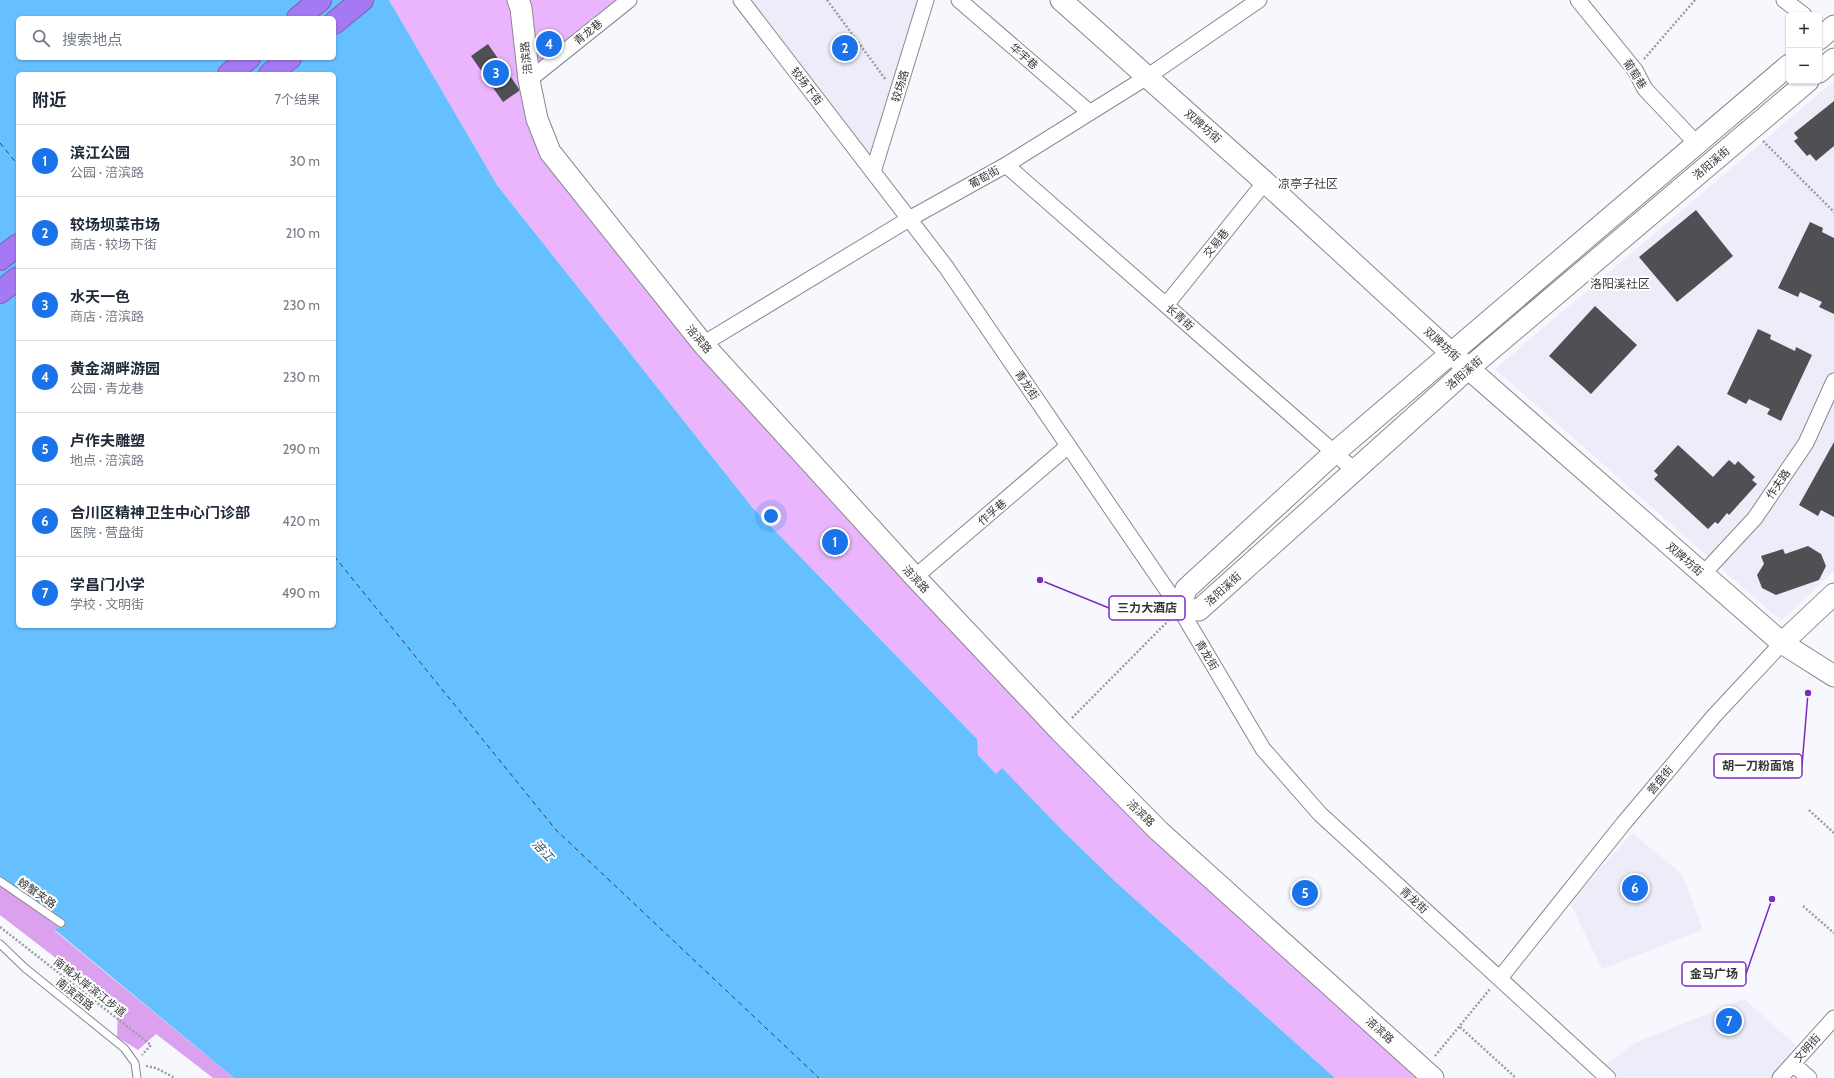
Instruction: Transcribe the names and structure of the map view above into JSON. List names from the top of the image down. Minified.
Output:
{"streets":{"street":["青龙巷","华宇巷","涪滨路","葡萄巷","较场下街","较场路","双牌坊街","洛阳溪街","葡萄街","交易巷","长青街","青龙街","作夫路","作孚巷","营盘街","文明街"],"lane":["螃蟹夹路","南滨西路"],"path":["南城水岸滨江步道"]},"crossings":[["青龙巷","涪滨路"],["华宇巷","葡萄街"],["涪滨路","葡萄街"],["涪滨路","作孚巷"],["较场下街","较场路"],["较场下街","青龙街"],["较场路","青龙街"],["双牌坊街","洛阳溪街"],["双牌坊街","葡萄街"],["双牌坊街","交易巷"],["双牌坊街","作夫路"],["双牌坊街","营盘街"],["洛阳溪街","长青街"],["洛阳溪街","青龙街"],["葡萄街","长青街"],["葡萄街","青龙街"],["交易巷","长青街"],["青龙街","作孚巷"],["青龙街","营盘街"],["南城水岸滨江步道","南滨西路"]],"districts":["凉亭子社区","洛阳溪社区"],"water":["涪江"],"places":["三力大酒店","胡一刀粉面馆","金马广场"],"page":{"map_buttons":["+","−"],"search":"搜索地点","pins":["4","2","3","1","6","5","7"],"heading":["附近","7个结果"],"list":[{"mark":"1","name":"滨江公园","note":"公园 · 涪滨路","value":"30 m"},{"mark":"2","name":"较场坝菜市场","note":"商店 · 较场下街","value":"210 m"},{"mark":"3","name":"水天一色","note":"商店 · 涪滨路","value":"230 m"},{"mark":"4","name":"黄金湖畔游园","note":"公园 · 青龙巷","value":"230 m"},{"mark":"5","name":"卢作夫雕塑","note":"地点 · 涪滨路","value":"290 m"},{"mark":"6","name":"合川区精神卫生中心门诊部","note":"医院 · 营盘街","value":"420 m"},{"mark":"7","name":"学昌门小学","note":"学校 · 文明街","value":"490 m"}]}}
